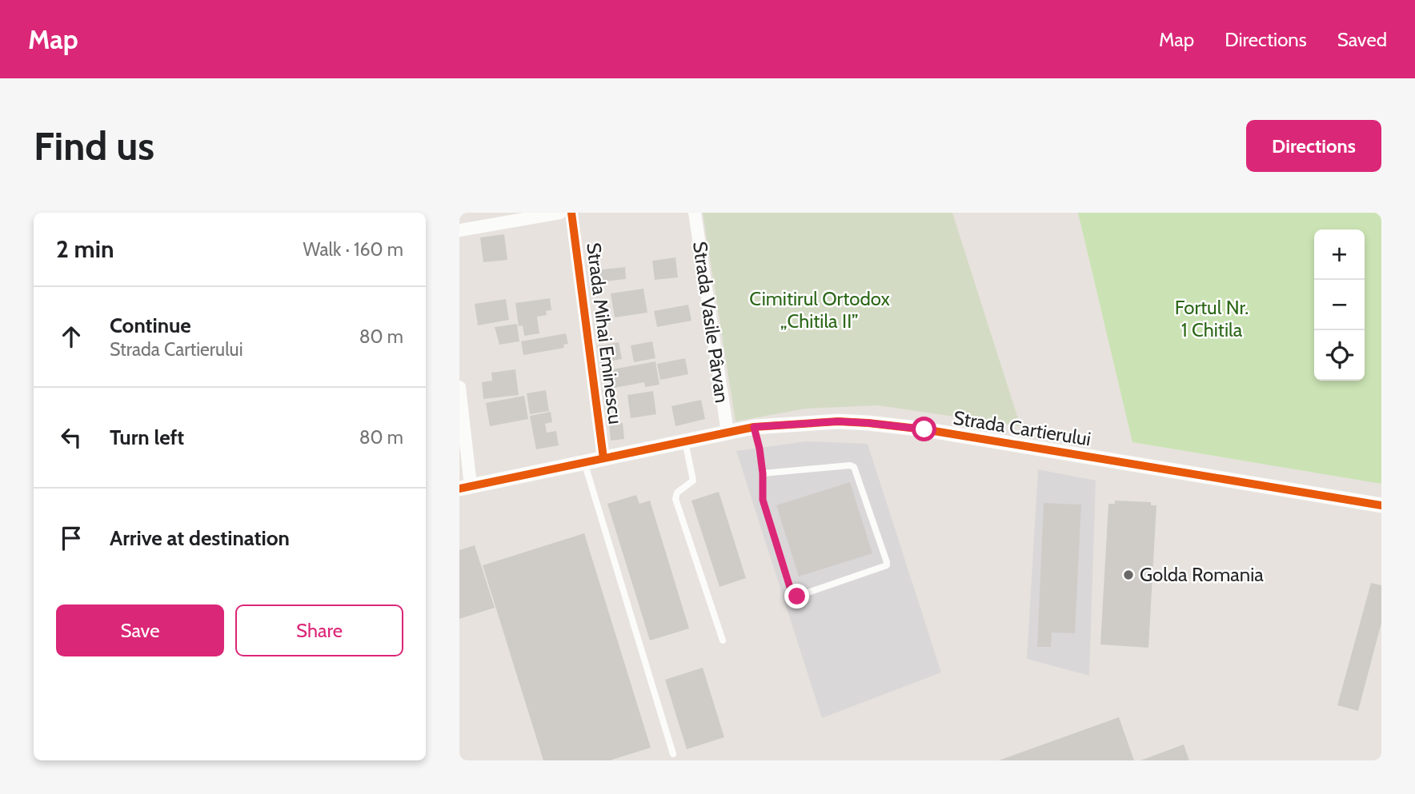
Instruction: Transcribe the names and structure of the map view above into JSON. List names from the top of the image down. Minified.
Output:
{"streets":{"street":["Strada Vasile Pârvan","Strada Mihai Eminescu","Strada Cartierului"]},"crossings":[["Strada Vasile Pârvan","Strada Cartierului"],["Strada Mihai Eminescu","Strada Cartierului"]],"parks":["Cimitirul Ortodox „Chitila II”","Fortul Nr. 1 Chitila"],"places":["Golda Romania"],"page":{"header":"Map","nav":["Map","Directions","Saved"],"buttons":["Directions",["Save","Share"]],"title":"Find us","heading":["2 min","Walk · 160 m"],"map_buttons":["+","−"],"list":[["Continue","Strada Cartierului","80 m"],["Turn left","80 m"],"Arrive at destination"]}}
